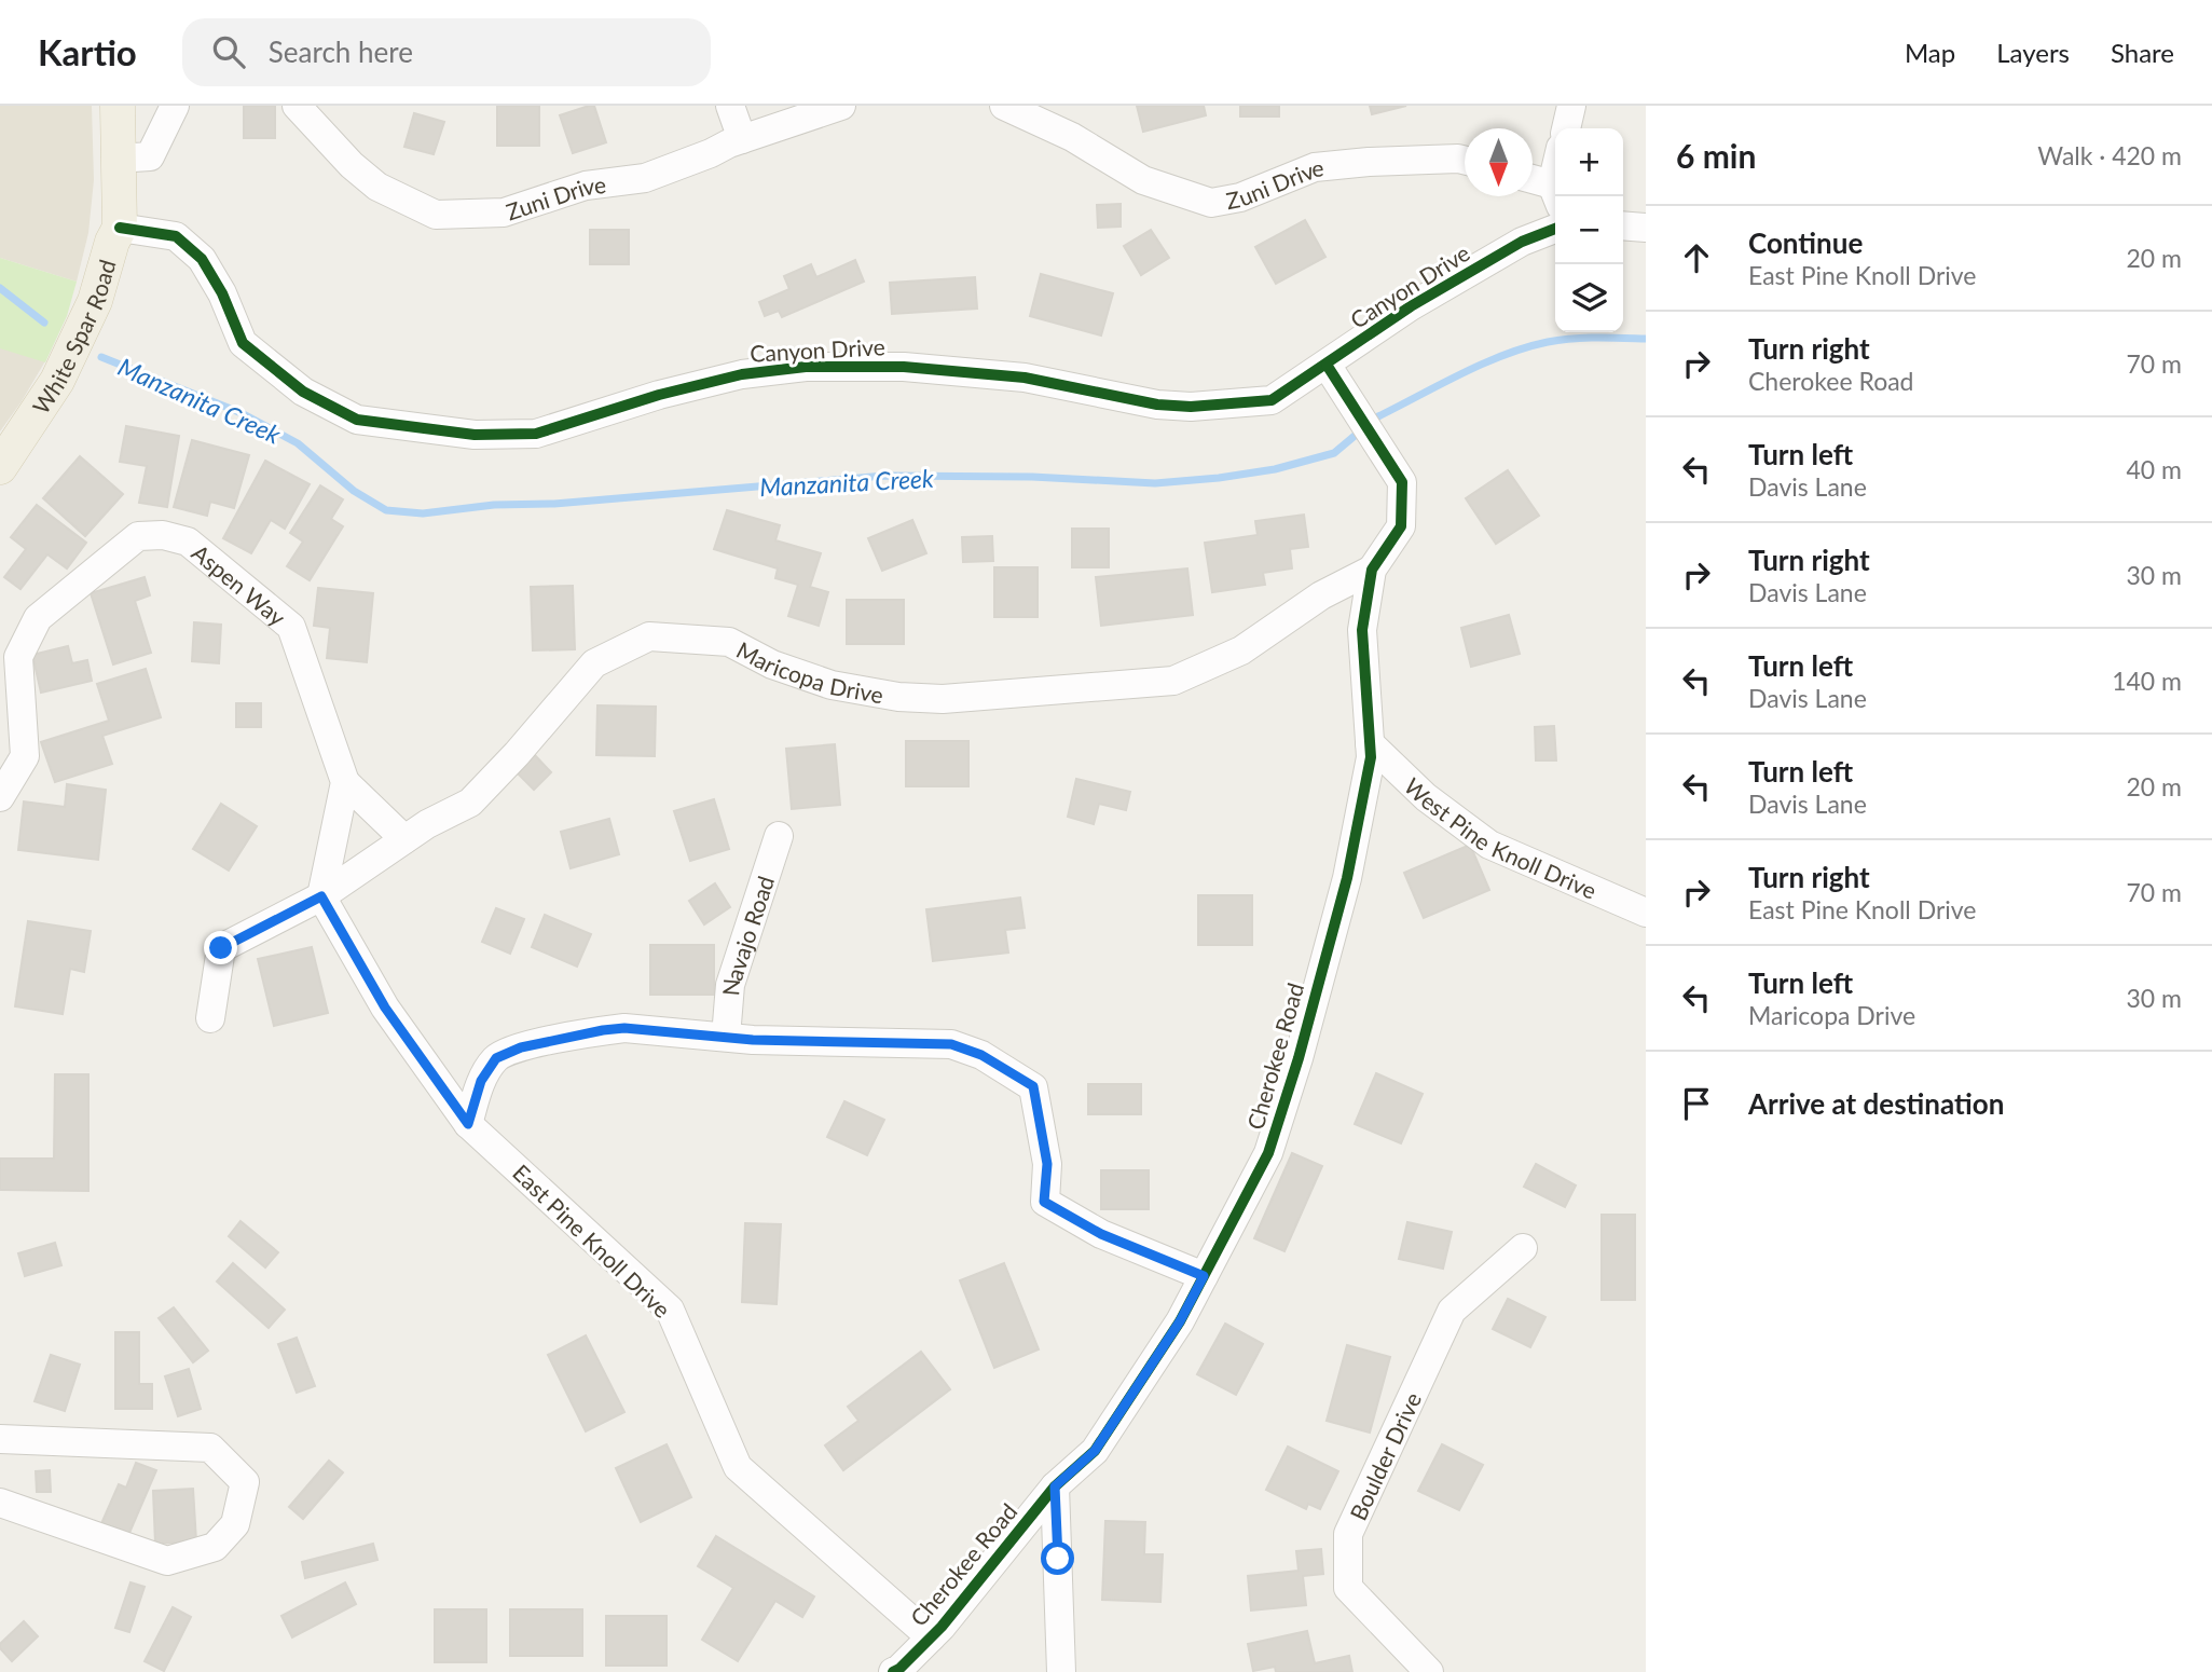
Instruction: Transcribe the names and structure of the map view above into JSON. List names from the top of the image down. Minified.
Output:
{"streets":{"main road":["White Spar Road"],"street":["Zuni Drive","Canyon Drive","Aspen Way","Maricopa Drive","West Pine Knoll Drive","Navajo Road","Cherokee Road","East Pine Knoll Drive","Boulder Drive"]},"crossings":[["Canyon Drive","White Spar Road"],["Canyon Drive","Cherokee Road"],["Maricopa Drive","Cherokee Road"],["Maricopa Drive","East Pine Knoll Drive"],["West Pine Knoll Drive","Cherokee Road"],["Cherokee Road","East Pine Knoll Drive"]],"water":["Manzanita Creek"],"north":"bottom","page":{"header":"Kartio","search":"Search here","nav":["Map","Layers","Share"],"heading":["6 min","Walk · 420 m"],"map_buttons":["+","−"],"list":[["Continue","East Pine Knoll Drive","20 m"],["Turn right","Cherokee Road","70 m"],["Turn left","Davis Lane","40 m"],["Turn right","Davis Lane","30 m"],["Turn left","Davis Lane","140 m"],["Turn left","Davis Lane","20 m"],["Turn right","East Pine Knoll Drive","70 m"],["Turn left","Maricopa Drive","30 m"],"Arrive at destination"]}}
